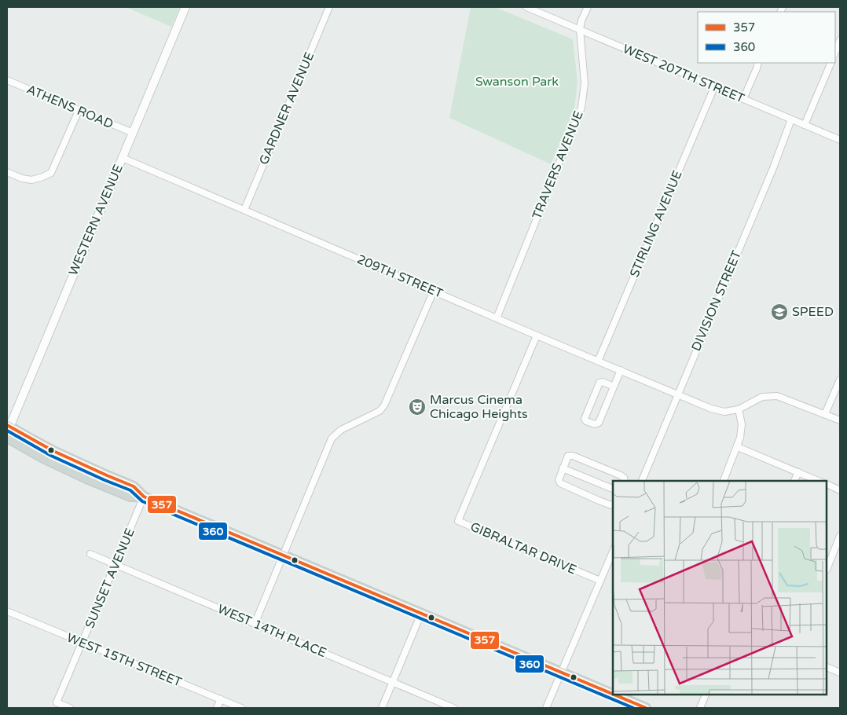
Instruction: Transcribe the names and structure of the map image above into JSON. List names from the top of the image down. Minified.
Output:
{"streets":{"main road":["WESTERN AVENUE"],"street":["WEST 207TH STREET","ATHENS ROAD","GARDNER AVENUE","TRAVERS AVENUE","STIRLING AVENUE","209TH STREET","DIVISION STREET","GIBRALTAR DRIVE","SUNSET AVENUE","WEST 14TH PLACE","WEST 15TH STREET"]},"crossings":[["WEST 207TH STREET","TRAVERS AVENUE"],["WEST 207TH STREET","STIRLING AVENUE"],["WEST 207TH STREET","DIVISION STREET"],["ATHENS ROAD","WESTERN AVENUE"],["GARDNER AVENUE","209TH STREET"],["TRAVERS AVENUE","209TH STREET"],["WESTERN AVENUE","209TH STREET"],["STIRLING AVENUE","209TH STREET"],["209TH STREET","DIVISION STREET"],["209TH STREET","GIBRALTAR DRIVE"],["SUNSET AVENUE","WEST 14TH PLACE"],["SUNSET AVENUE","WEST 15TH STREET"]],"parks":["Swanson Park"],"places":{"school or university":["SPEED"],"theatre":["Marcus Cinema Chicago Heights"]},"lines":["transit line 357","transit line 360"],"legend":["357","360"]}
